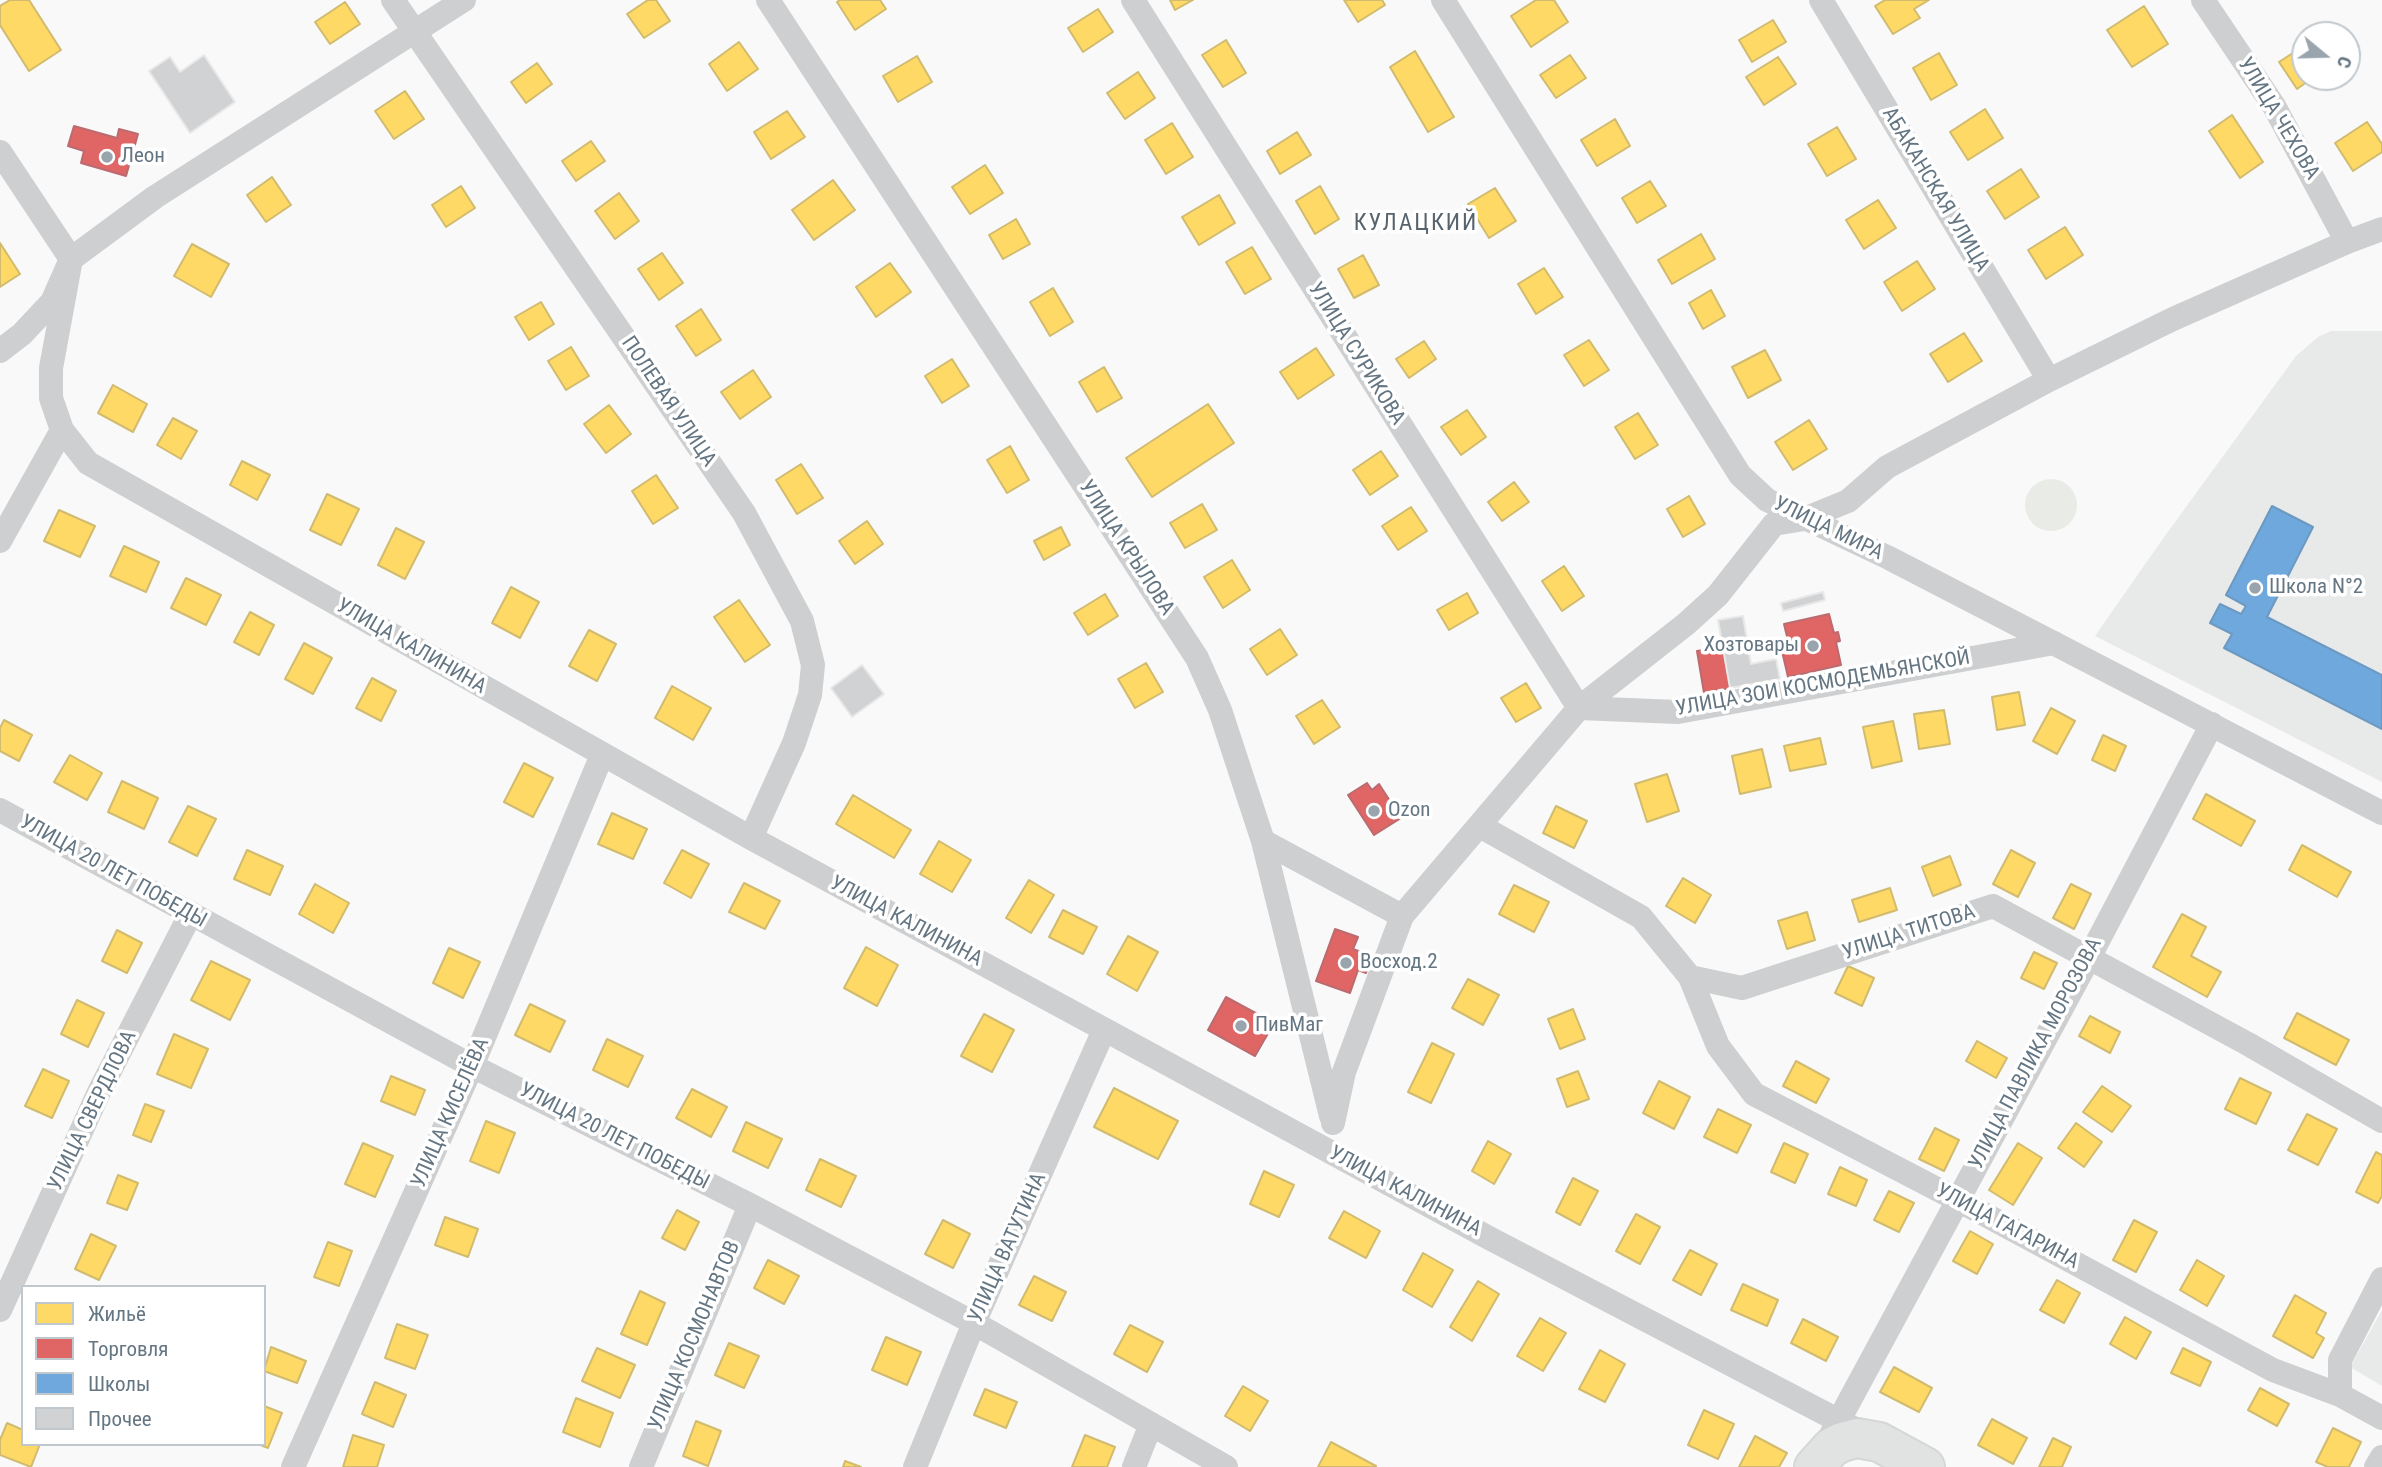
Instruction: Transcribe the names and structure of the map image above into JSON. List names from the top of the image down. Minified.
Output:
{"streets":{"main road":["УЛИЦА КАЛИНИНА"],"street":["УЛИЦА ЧЕХОВА","АБАКАНСКАЯ УЛИЦА","УЛИЦА СУРИКОВА","ПОЛЕВАЯ УЛИЦА","УЛИЦА МИРА","УЛИЦА КРЫЛОВА","УЛИЦА ЗОИ КОСМОДЕМЬЯНСКОЙ","УЛИЦА 20 ЛЕТ ПОБЕДЫ","УЛИЦА ТИТОВА","УЛИЦА ПАВЛИКА МОРОЗОВА","УЛИЦА СВЕРДЛОВА","УЛИЦА КИСЕЛЁВА","УЛИЦА ГАГАРИНА","УЛИЦА ВАТУТИНА","УЛИЦА КОСМОНАВТОВ"]},"crossings":[["УЛИЦА СУРИКОВА","УЛИЦА ЗОИ КОСМОДЕМЬЯНСКОЙ"],["ПОЛЕВАЯ УЛИЦА","УЛИЦА КАЛИНИНА"],["УЛИЦА МИРА","УЛИЦА ЗОИ КОСМОДЕМЬЯНСКОЙ"],["УЛИЦА МИРА","УЛИЦА ПАВЛИКА МОРОЗОВА"],["УЛИЦА КРЫЛОВА","УЛИЦА КАЛИНИНА"],["УЛИЦА КАЛИНИНА","УЛИЦА ПАВЛИКА МОРОЗОВА"],["УЛИЦА КАЛИНИНА","УЛИЦА КИСЕЛЁВА"],["УЛИЦА КАЛИНИНА","УЛИЦА ВАТУТИНА"],["УЛИЦА 20 ЛЕТ ПОБЕДЫ","УЛИЦА СВЕРДЛОВА"],["УЛИЦА 20 ЛЕТ ПОБЕДЫ","УЛИЦА КИСЕЛЁВА"],["УЛИЦА 20 ЛЕТ ПОБЕДЫ","УЛИЦА ВАТУТИНА"],["УЛИЦА 20 ЛЕТ ПОБЕДЫ","УЛИЦА КОСМОНАВТОВ"],["УЛИЦА ТИТОВА","УЛИЦА ПАВЛИКА МОРОЗОВА"],["УЛИЦА ТИТОВА","УЛИЦА ГАГАРИНА"],["УЛИЦА ПАВЛИКА МОРОЗОВА","УЛИЦА ГАГАРИНА"]],"districts":["КУЛАЦКИЙ"],"places":["Леон","Школа N°2","Хозтовары","Ozon","Восход.2","ПивМаг"],"legend":["Жильё","Торговля","Школы","Прочее"],"north":"right"}
